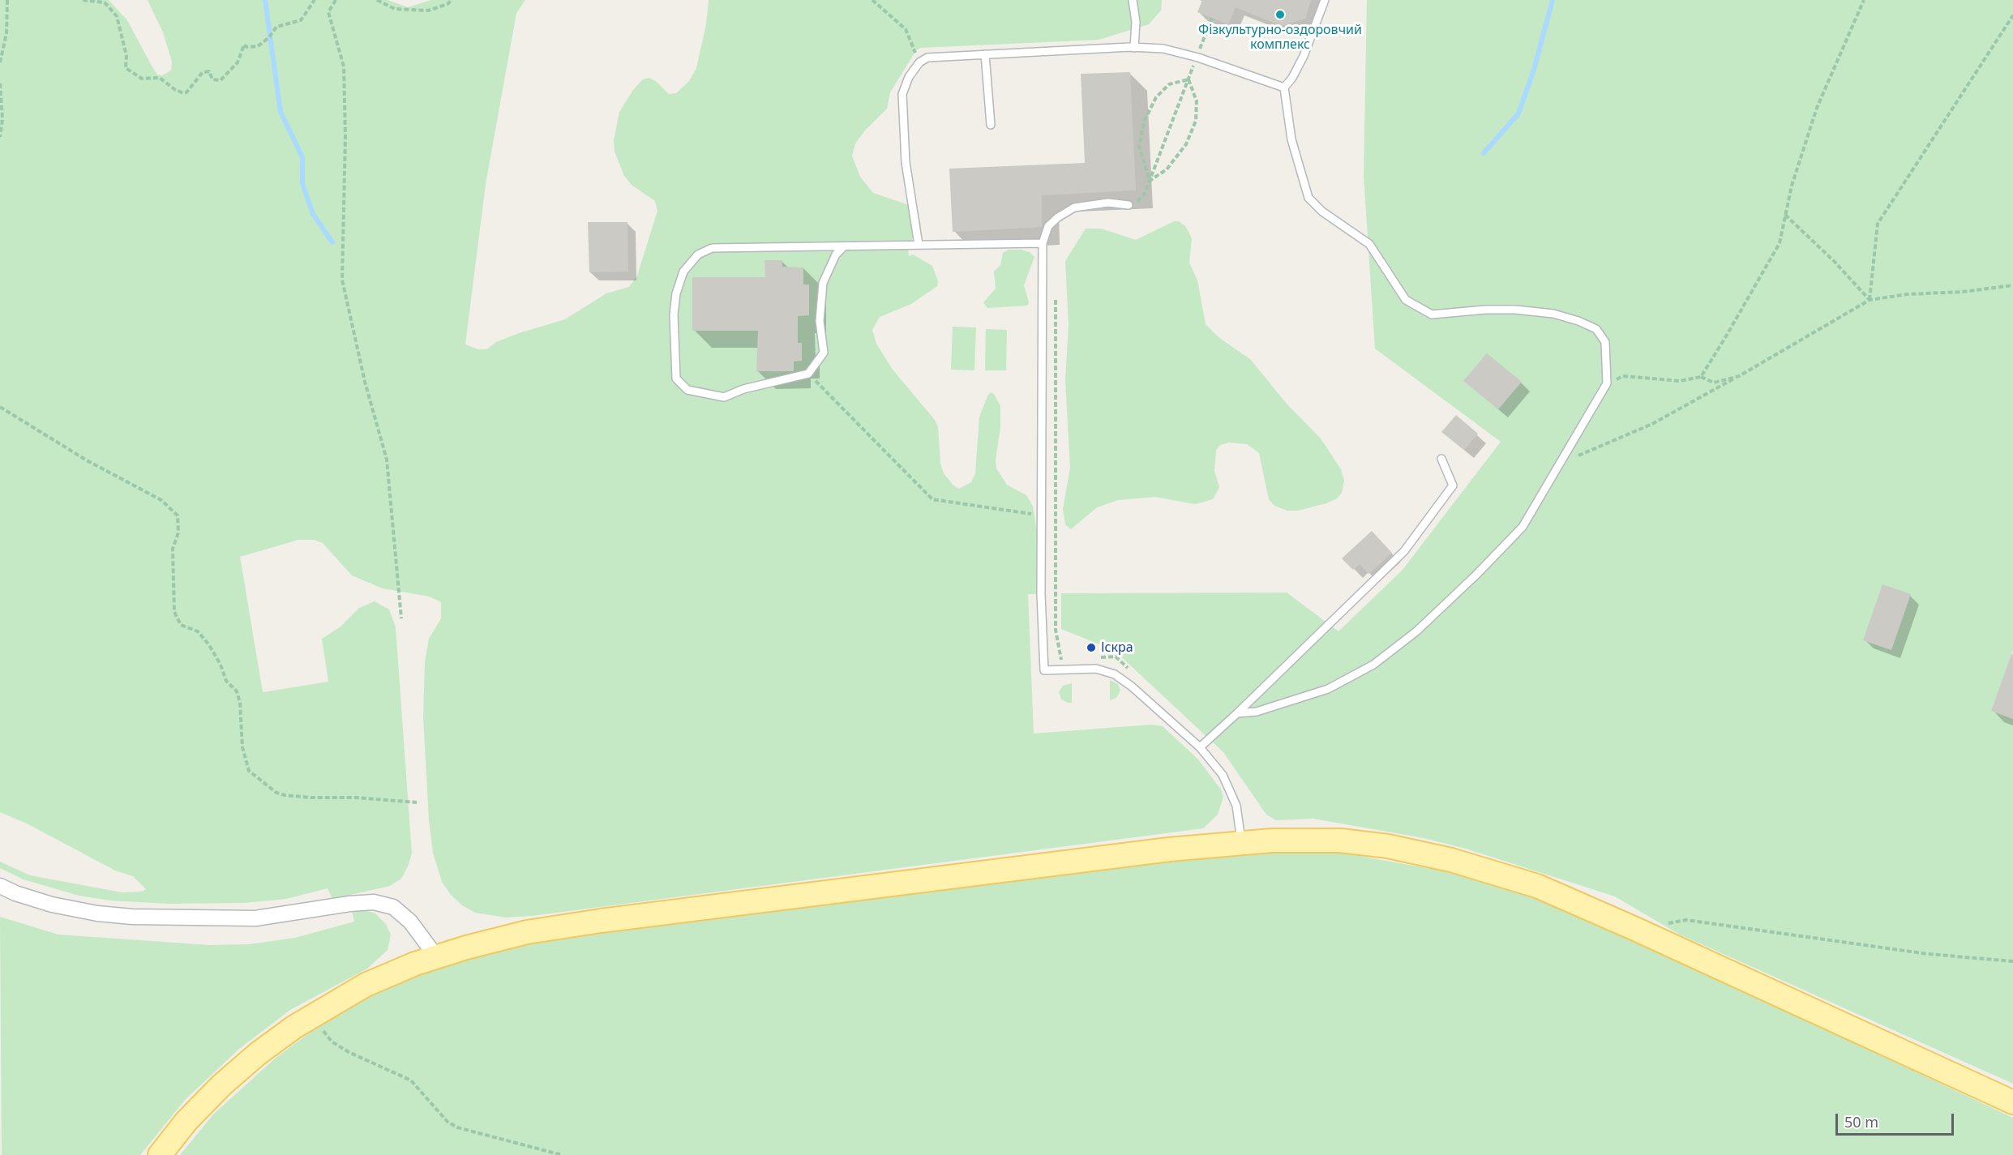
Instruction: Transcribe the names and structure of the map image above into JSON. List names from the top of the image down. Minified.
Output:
{"places":["Фізкультурно-оздоровчий комплекс","Іскра"],"scale_bar":"50 m"}
